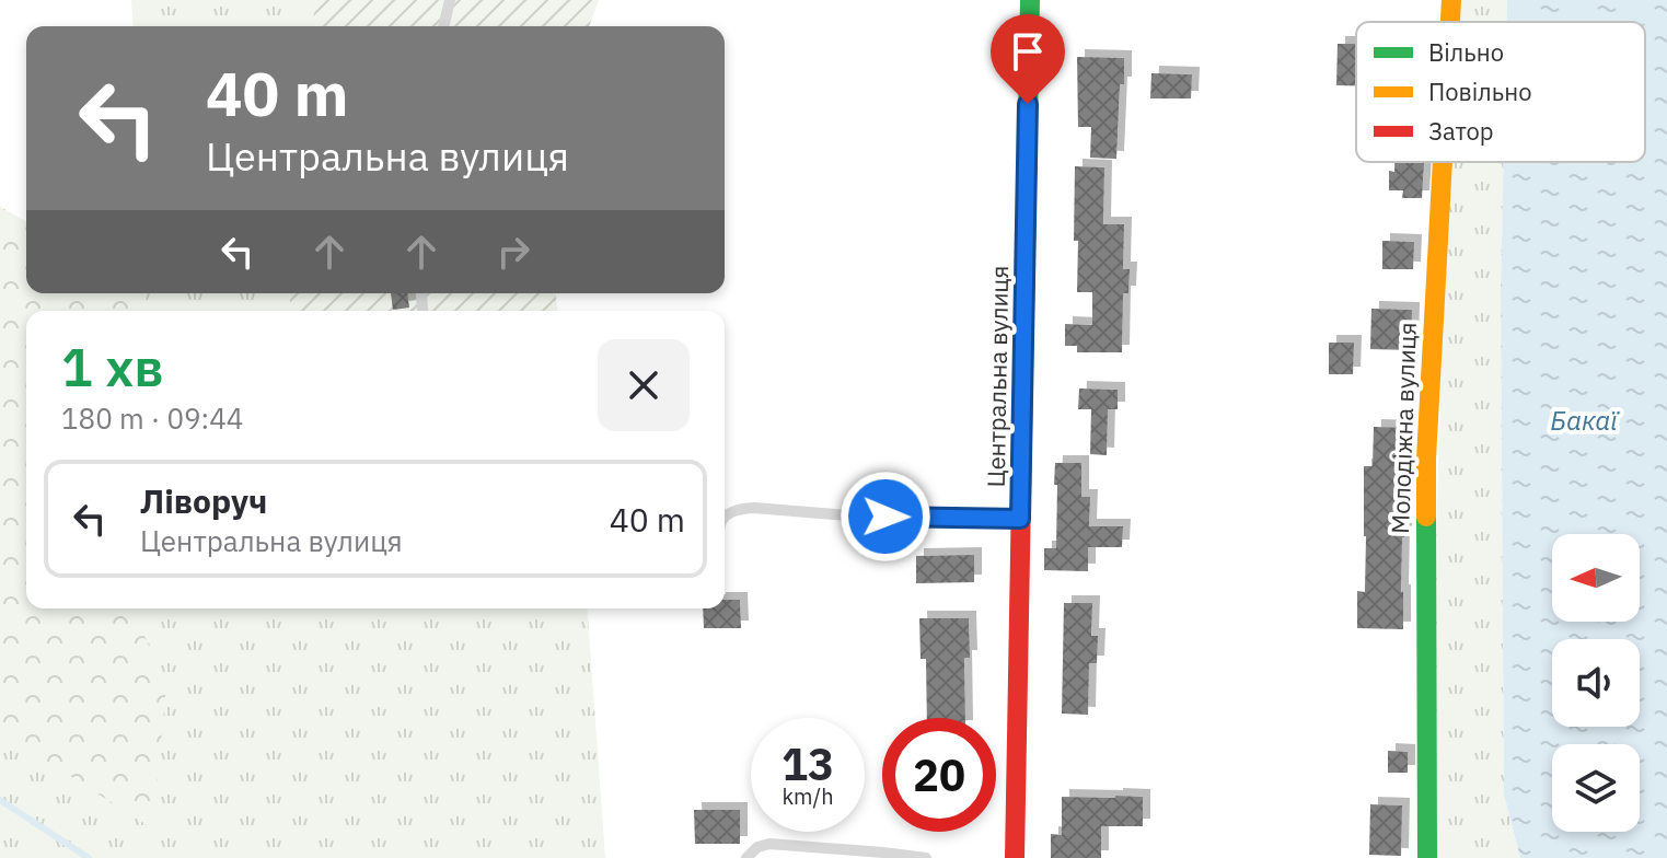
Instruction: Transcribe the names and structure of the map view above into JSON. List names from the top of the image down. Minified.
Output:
{"streets":{"street":["Центральна вулиця","Молодіжна вулиця"]},"water":["Бакаї"],"legend":["Вільно","Повільно","Затор"],"north":"left","page":{"turn":["40 m","Центральна вулиця"],"heading":["1 хв","180 m · 09:44"],"list":[{"name":"Ліворуч","note":"Центральна вулиця","value":"40 m"}],"speed":"13 km/h","limit":"20"}}
